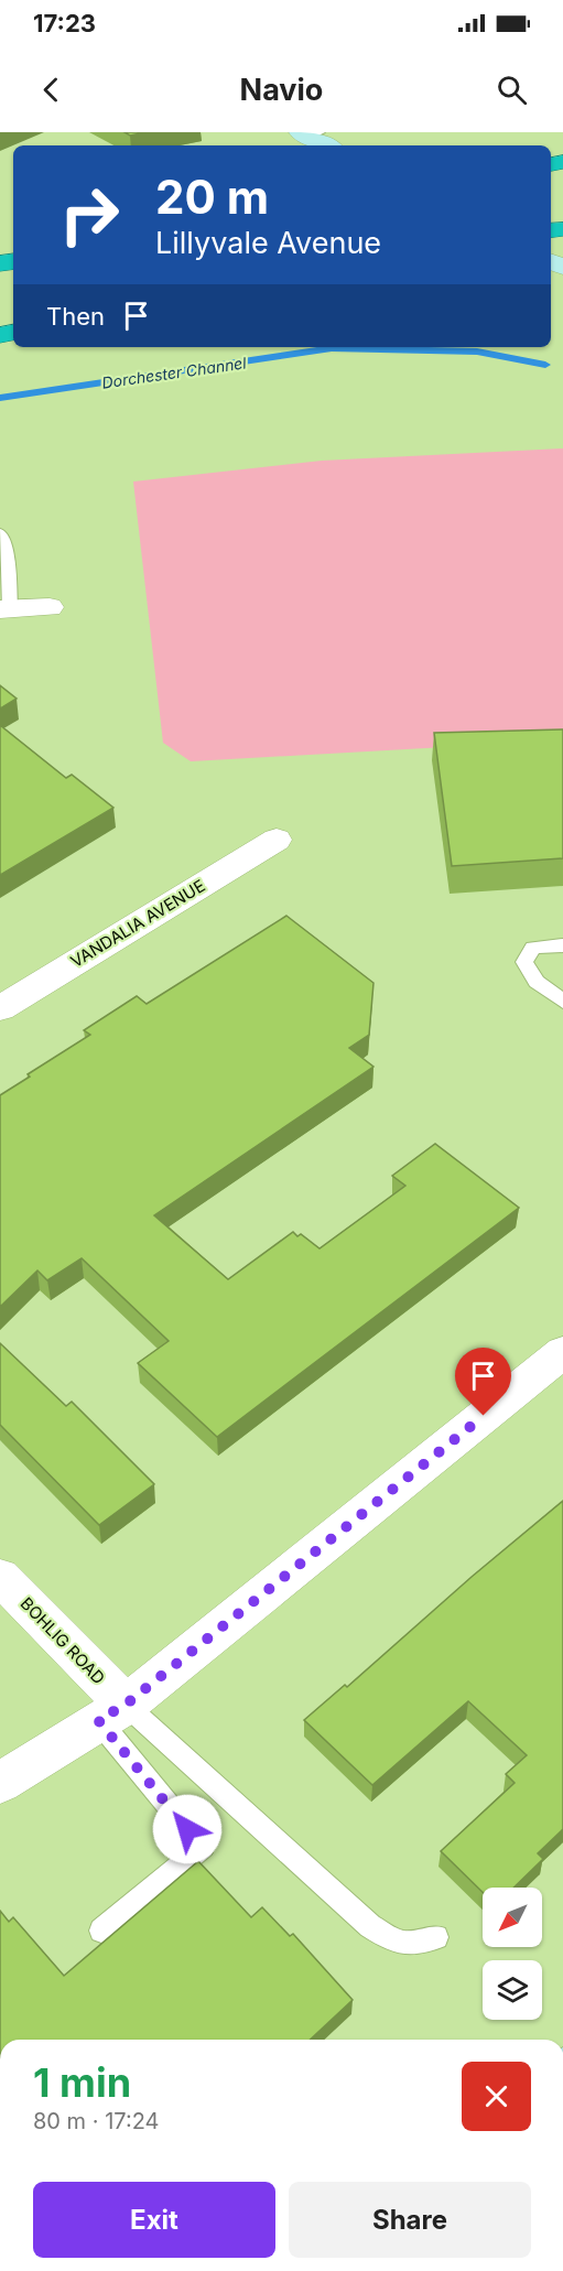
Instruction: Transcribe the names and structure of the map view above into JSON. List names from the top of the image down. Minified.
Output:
{"streets":{"street":["VANDALIA AVENUE","BOHLIG ROAD"]},"water":["Dorchester Channel"],"north":"bottom left","page":{"status":"17:23","header":"Navio","turn":["20 m","Lillyvale Avenue"],"then":"Then","heading":["1 min","80 m · 17:24"],"buttons":["Exit","Share"]}}
